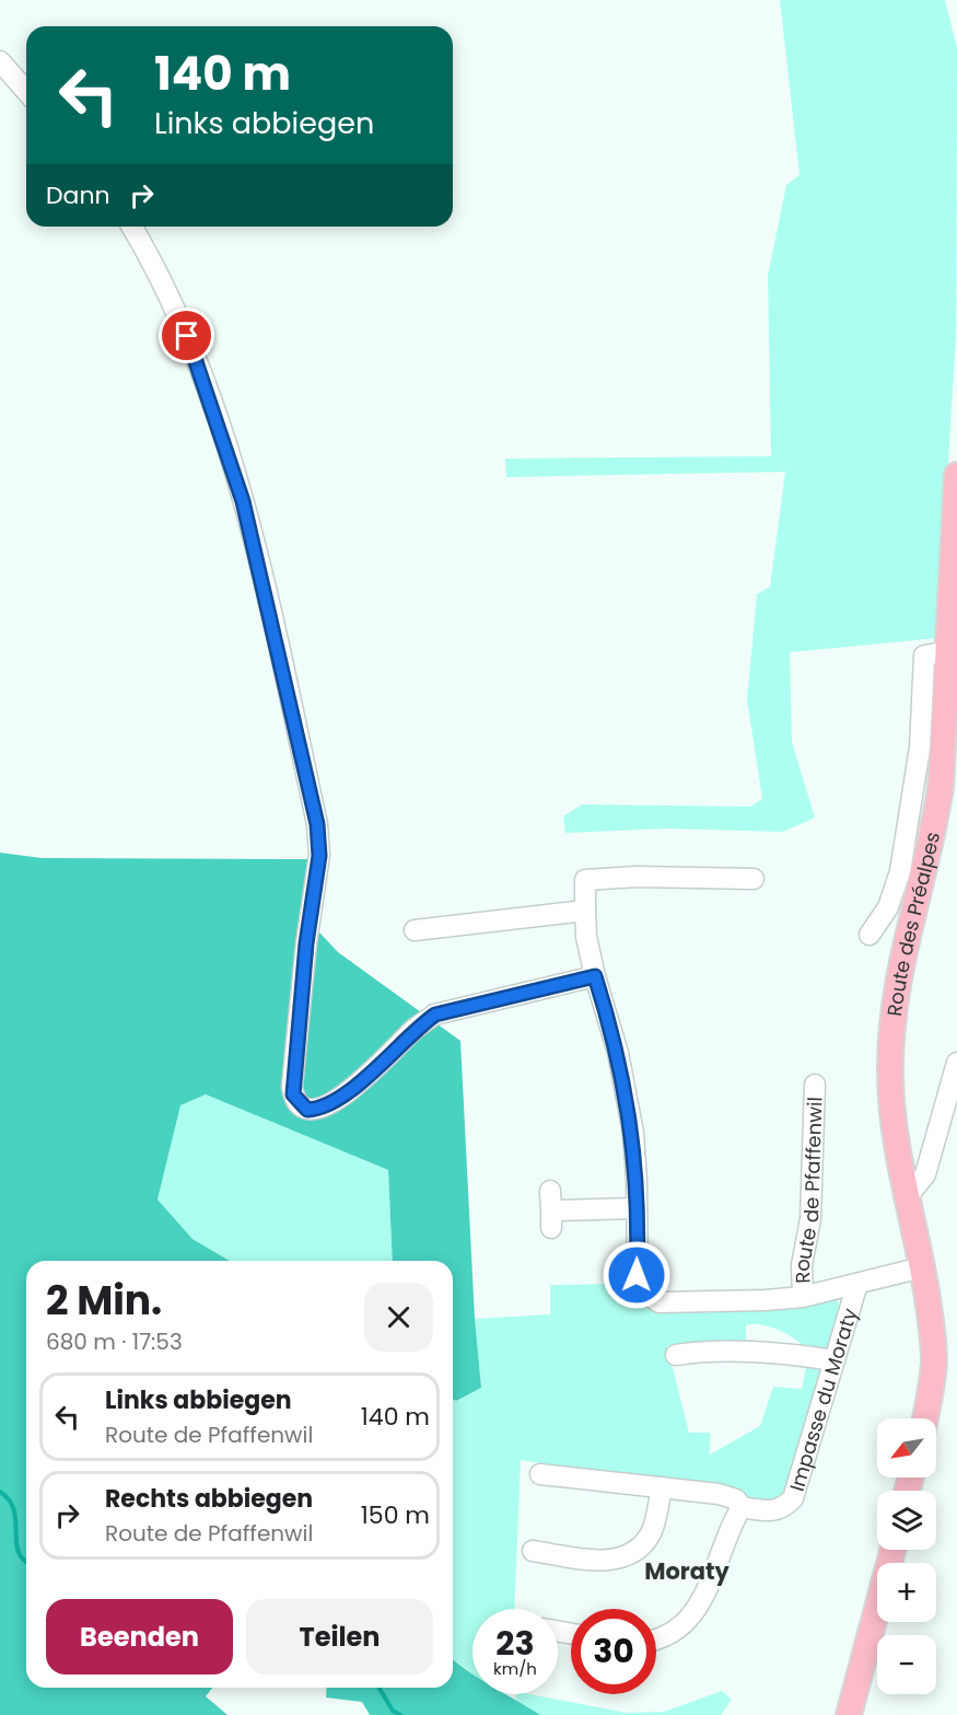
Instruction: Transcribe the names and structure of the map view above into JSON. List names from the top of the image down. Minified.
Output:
{"streets":{"main road":["Route des Préalpes"],"street":["Route de Pfaffenwil","Impasse du Moraty"]},"crossings":[["Route des Préalpes","Route de Pfaffenwil"],["Route de Pfaffenwil","Impasse du Moraty"]],"districts":["Moraty"],"north":"bottom left","page":{"turn":["140 m","Links abbiegen"],"then":"Dann","heading":["2 Min.","680 m · 17:53"],"list":[{"name":"Links abbiegen","note":"Route de Pfaffenwil","value":"140 m"},{"name":"Rechts abbiegen","note":"Route de Pfaffenwil","value":"150 m"}],"map_buttons":["+","−"],"buttons":["Beenden","Teilen"],"speed":"23 km/h","limit":"30"}}
